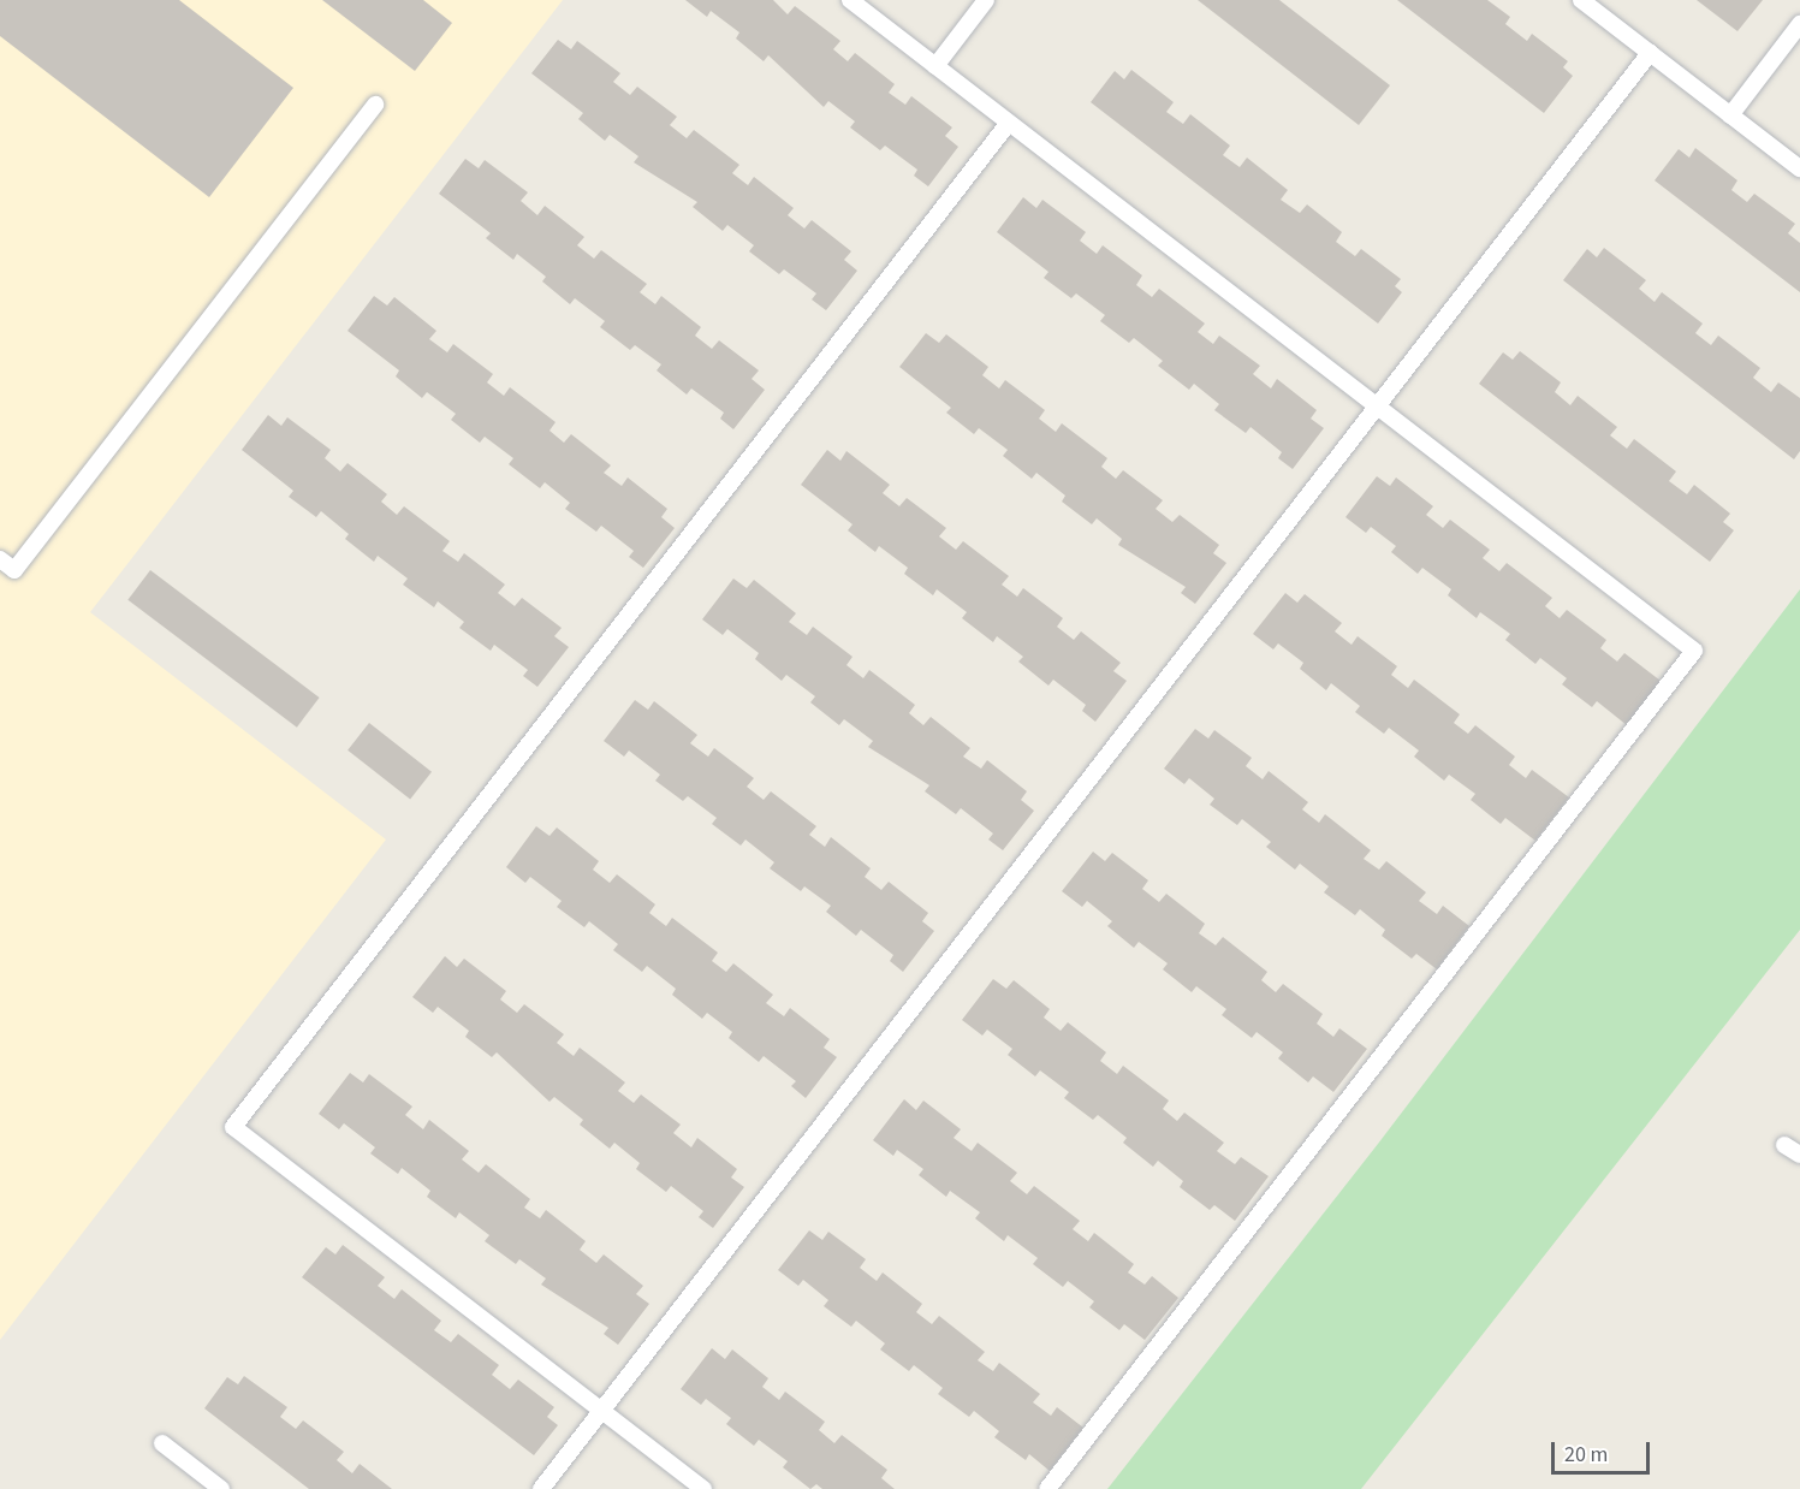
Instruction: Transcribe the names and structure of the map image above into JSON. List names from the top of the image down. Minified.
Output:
{"scale_bar":"20 m"}
